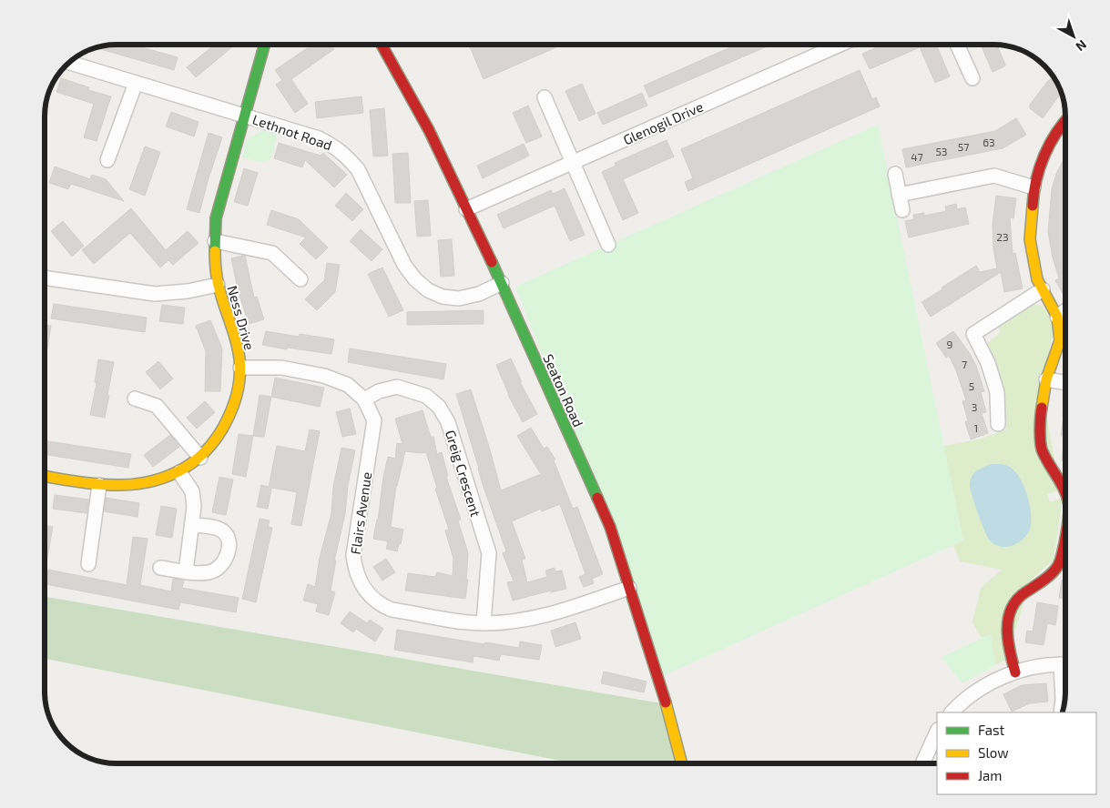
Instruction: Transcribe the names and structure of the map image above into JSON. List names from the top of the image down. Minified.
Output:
{"streets":{"street":["Glenogil Drive","Lethnot Road","Ness Drive","Seaton Road","Greig Crescent","Flairs Avenue"]},"crossings":[["Glenogil Drive","Seaton Road"],["Lethnot Road","Ness Drive"],["Lethnot Road","Seaton Road"],["Ness Drive","Flairs Avenue"],["Seaton Road","Flairs Avenue"],["Greig Crescent","Flairs Avenue"]],"house_numbers":["63","57","53","47","23","9","7","5","3","1"],"legend":["Fast","Slow","Jam"],"north":"bottom right"}
